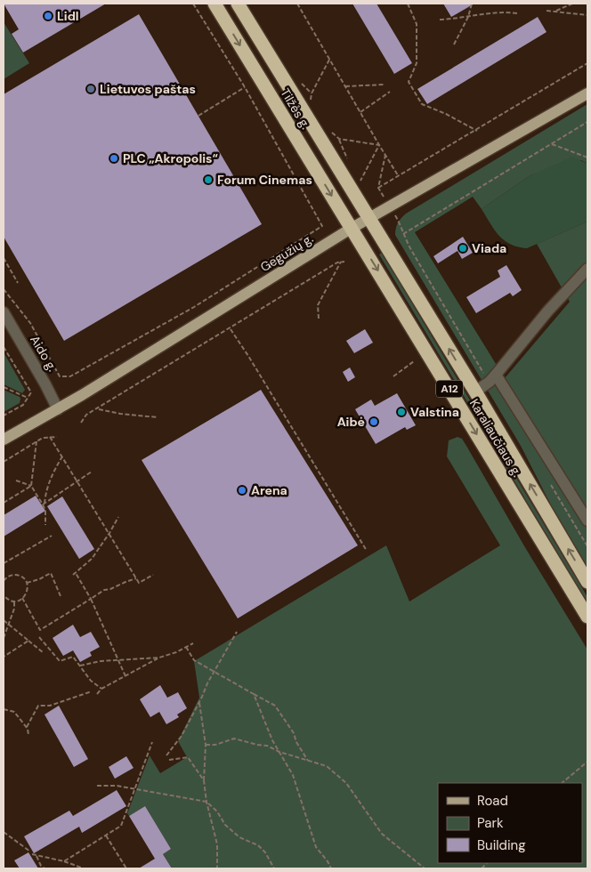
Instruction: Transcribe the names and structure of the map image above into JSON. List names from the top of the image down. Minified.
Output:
{"streets":{"highway":["Tilžės g.","A12","Karaliaučiaus g."],"main road":["Gegužių g."],"street":["Aido g."]},"crossings":[["Tilžės g.","Gegužių g."],["Tilžės g.","Karaliaučiaus g."],["Gegužių g.","Aido g."],["Gegužių g.","Karaliaučiaus g."]],"places":["Lidl","Lietuvos paštas","PLC „Akropolis“","Forum Cinemas","Viada","Valstina","Aibė","Arena"],"legend":["Road","Park","Building"]}
